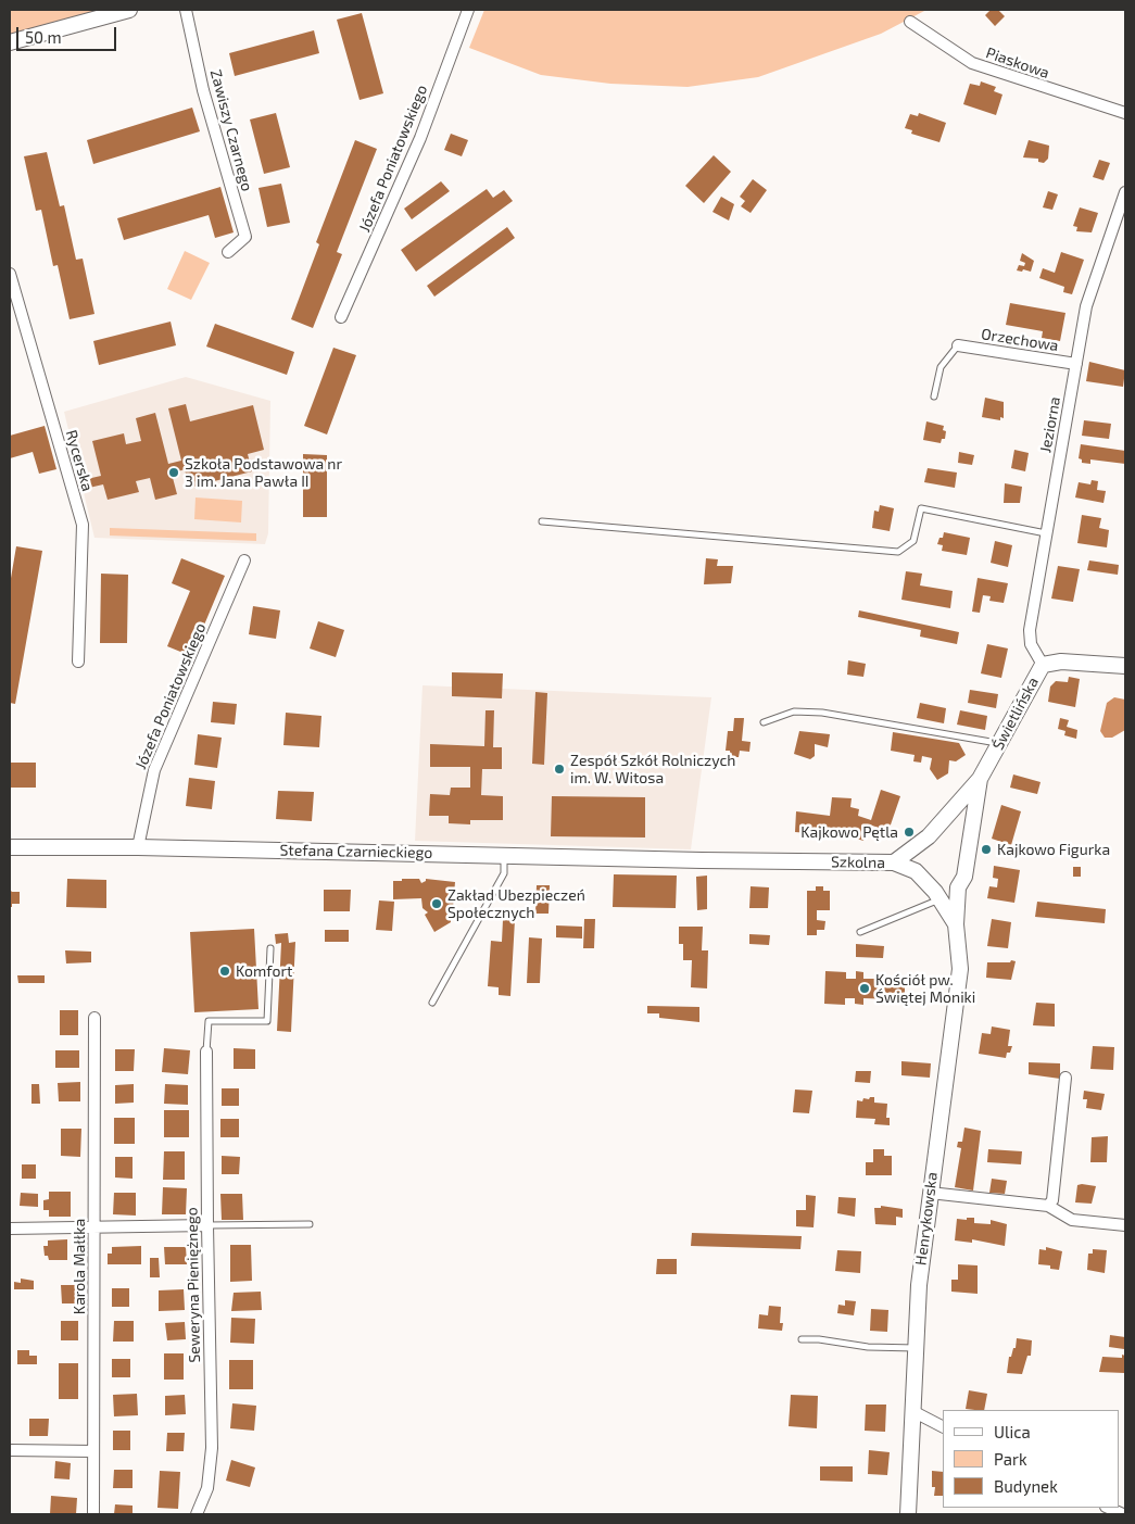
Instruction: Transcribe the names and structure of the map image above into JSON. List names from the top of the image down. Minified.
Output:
{"streets":{"street":["Piaskowa","Zawiszy Czarnego","Józefa Poniatowskiego","Orzechowa","Jeziorna","Rycerska","Świetlińska","Stefana Czarnieckiego","Szkolna","Henrykowska","Karola Małłka","Seweryna Pieniężnego"]},"crossings":[["Józefa Poniatowskiego","Stefana Czarnieckiego"],["Orzechowa","Jeziorna"],["Jeziorna","Świetlińska"],["Świetlińska","Szkolna"],["Świetlińska","Henrykowska"],["Stefana Czarnieckiego","Szkolna"],["Szkolna","Henrykowska"]],"places":["Szkoła Podstawowa nr 3 im. Jana Pawła II","Zespół Szkół Rolniczych im. W. Witosa","Kajkowo Pętla","Kajkowo Figurka","Zakład Ubezpieczeń Społecznych","Komfort","Kościół pw. Świętej Moniki"],"legend":["Ulica","Park","Budynek"],"scale_bar":"50 m"}
